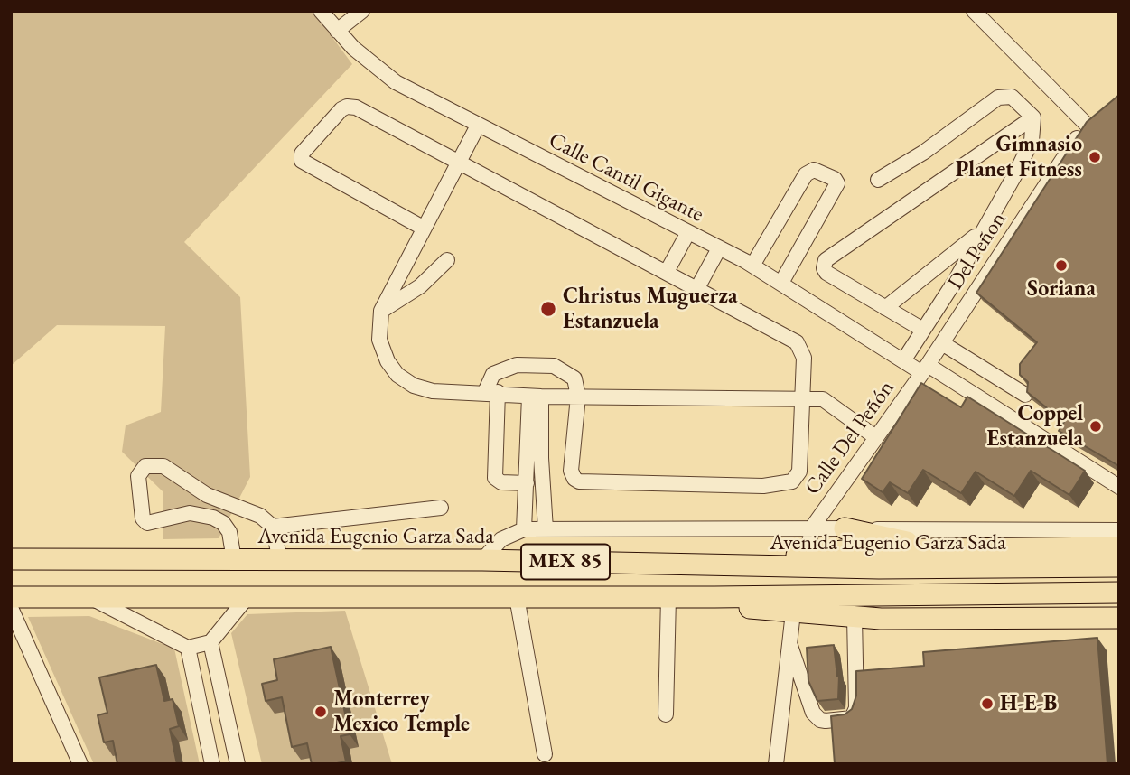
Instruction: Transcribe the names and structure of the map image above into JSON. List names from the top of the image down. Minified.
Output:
{"streets":{"highway":["Avenida Eugenio Garza Sada","MEX 85"],"street":["Calle Cantil Gigante","Del Peñon","Calle Del Peñón"]},"crossings":[["Calle Cantil Gigante","Del Peñon"],["Calle Cantil Gigante","Calle Del Peñón"],["Del Peñon","Calle Del Peñón"]],"places":["Gimnasio Planet Fitness","Soriana","Christus Muguerza Estanzuela","Coppel Estanzuela","H-E-B","Monterrey Mexico Temple"]}
